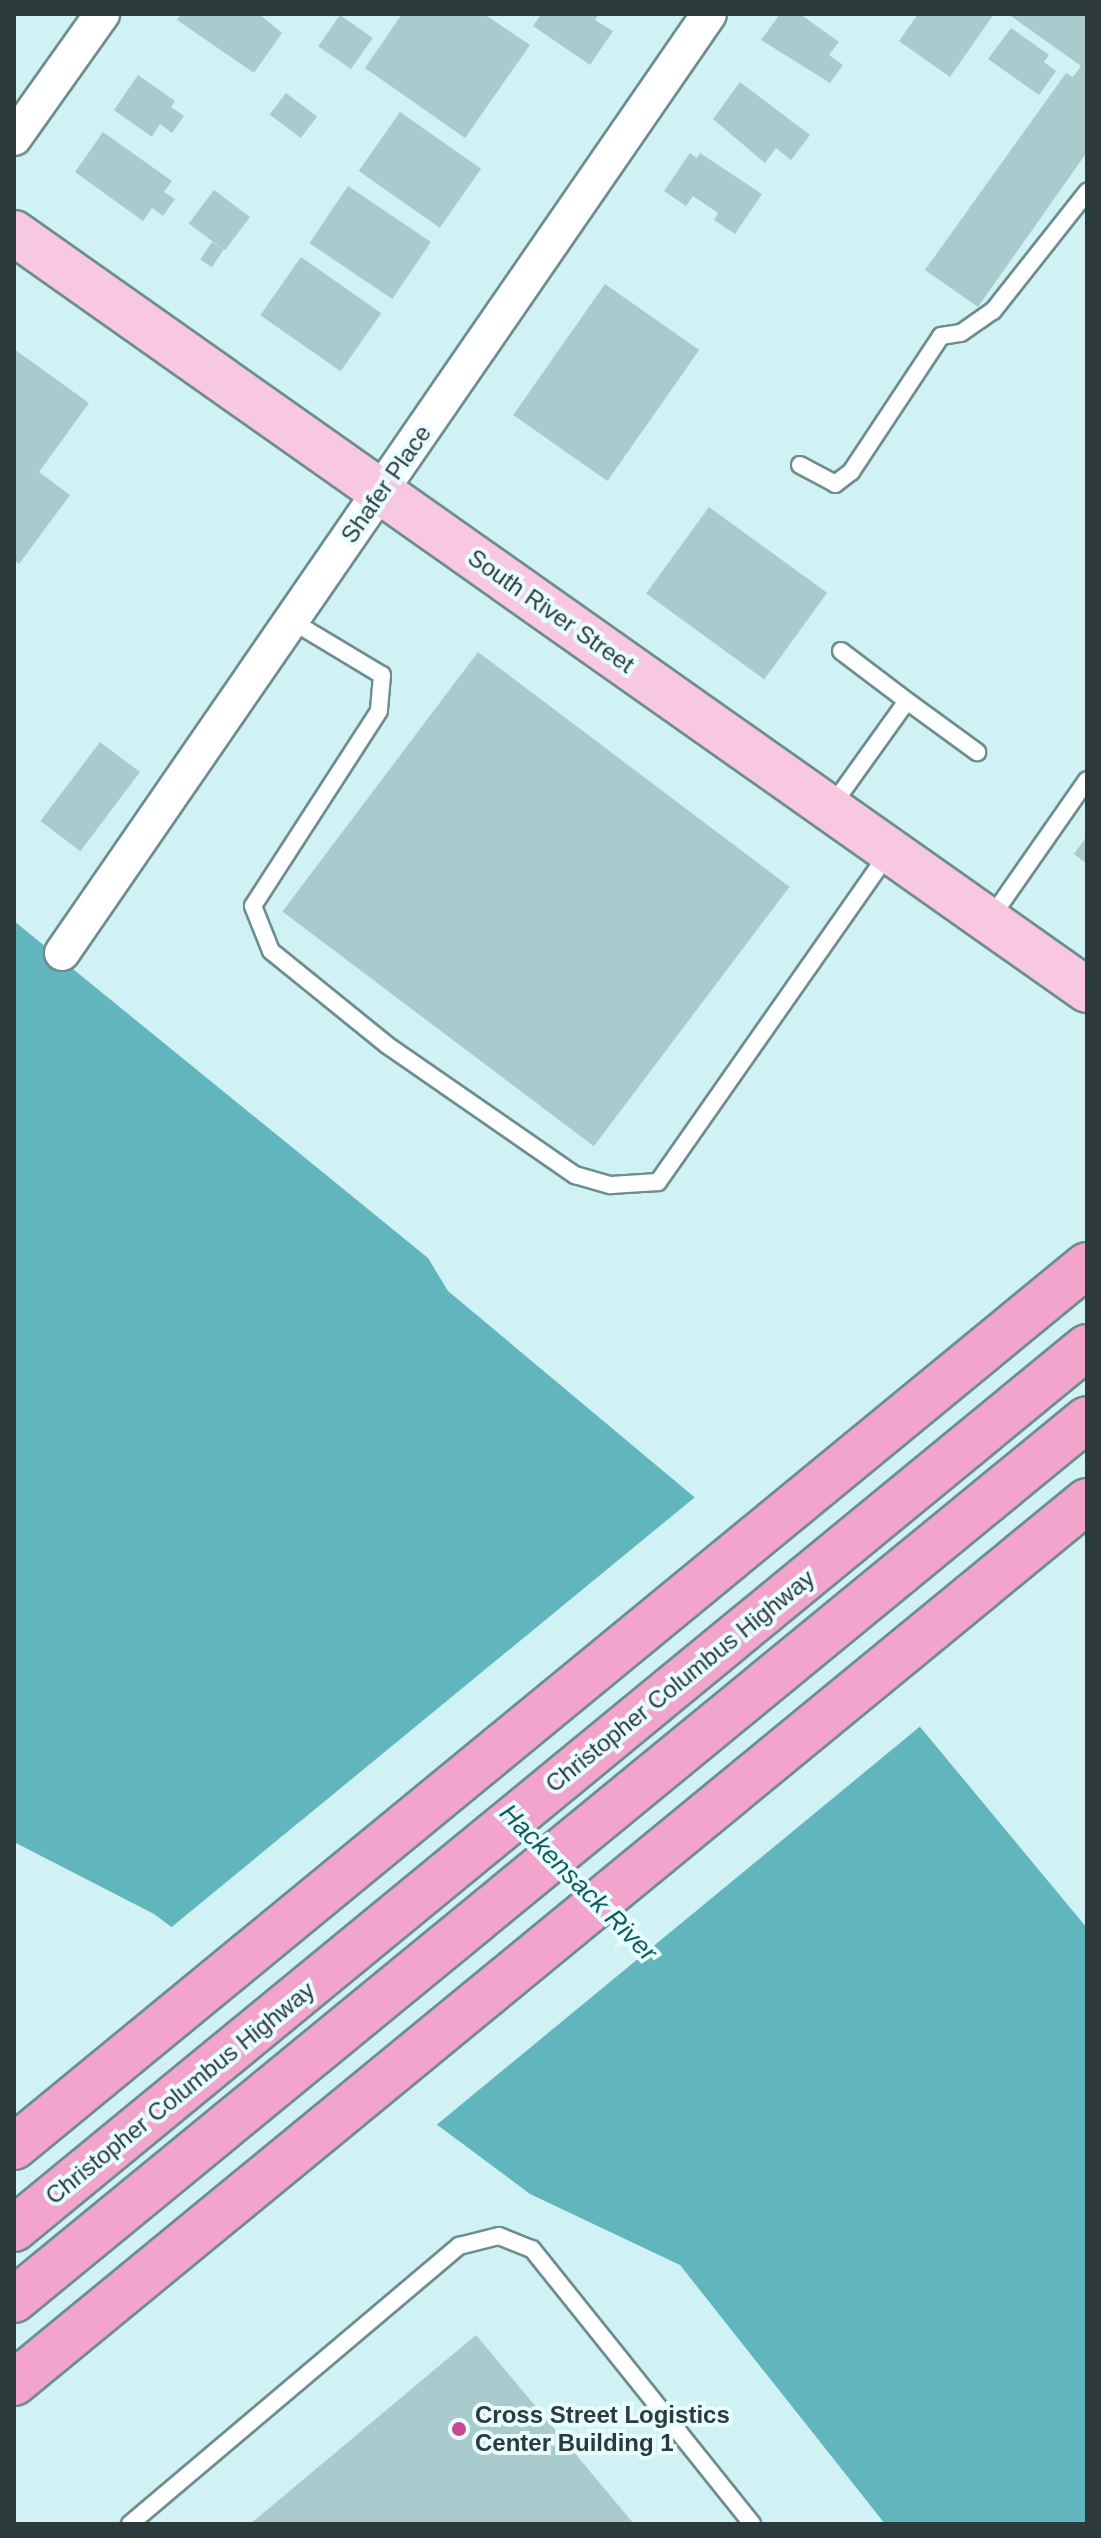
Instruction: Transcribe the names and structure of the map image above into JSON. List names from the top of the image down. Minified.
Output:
{"streets":{"highway":["Christopher Columbus Highway"],"main road":["South River Street"],"street":["Shafer Place"]},"crossings":[["Shafer Place","South River Street"]],"water":["Hackensack River"],"places":["Cross Street Logistics Center Building 1"]}
